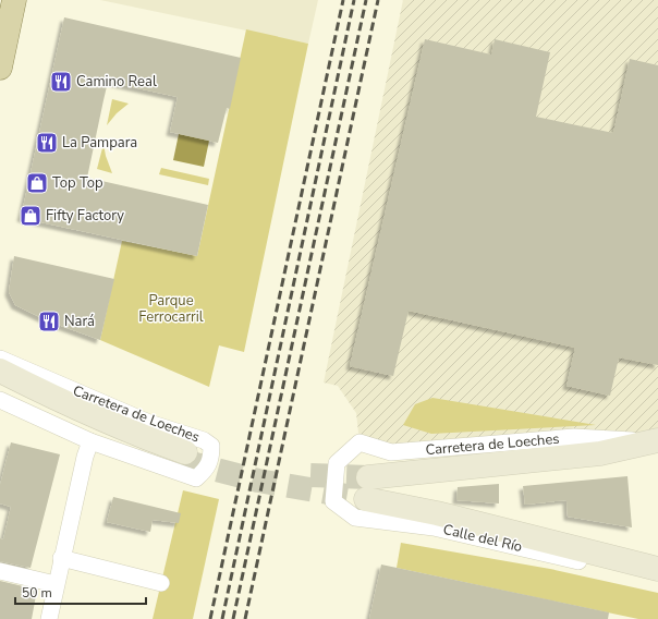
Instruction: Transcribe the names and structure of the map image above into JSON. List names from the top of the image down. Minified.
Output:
{"streets":{"street":["Carretera de Loeches","Calle del Río"]},"crossings":[["Carretera de Loeches","Calle del Río"]],"parks":["Parque Ferrocarril"],"places":{"restaurant":["Camino Real","La Pampara","Nará"],"shop":["Top Top","Fifty Factory"]},"scale_bar":"50 m"}
